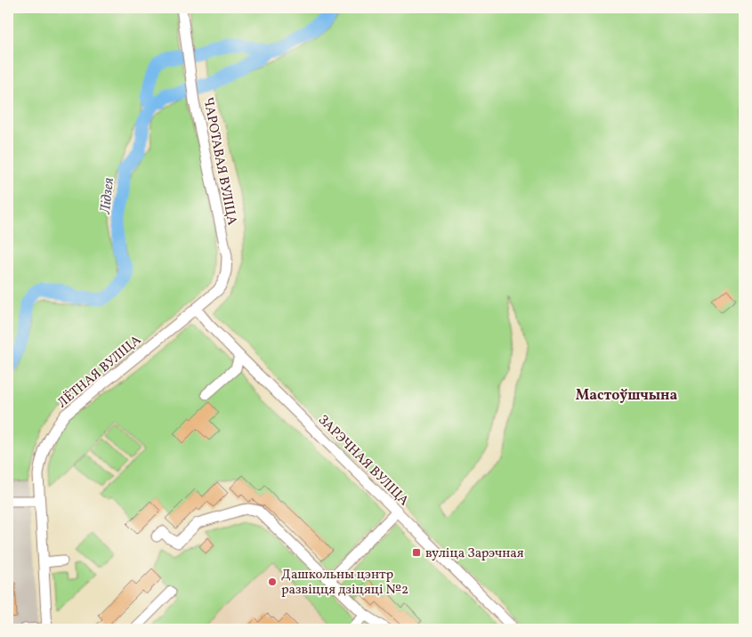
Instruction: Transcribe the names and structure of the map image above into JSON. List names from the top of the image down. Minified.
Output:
{"streets":{"street":["ЧАРОТАВАЯ ВУЛІЦА","ЛЁТНАЯ ВУЛІЦА","ЗАРЭЧНАЯ ВУЛІЦА"]},"crossings":[["ЧАРОТАВАЯ ВУЛІЦА","ЛЁТНАЯ ВУЛІЦА"],["ЧАРОТАВАЯ ВУЛІЦА","ЗАРЭЧНАЯ ВУЛІЦА"],["ЛЁТНАЯ ВУЛІЦА","ЗАРЭЧНАЯ ВУЛІЦА"]],"districts":["Мастоўшчына"],"water":["Лідзея"],"places":{"transit":["вуліца Зарэчная"],"other":["Дашкольны цэнтр развіцця дзіцяці №2"]}}
